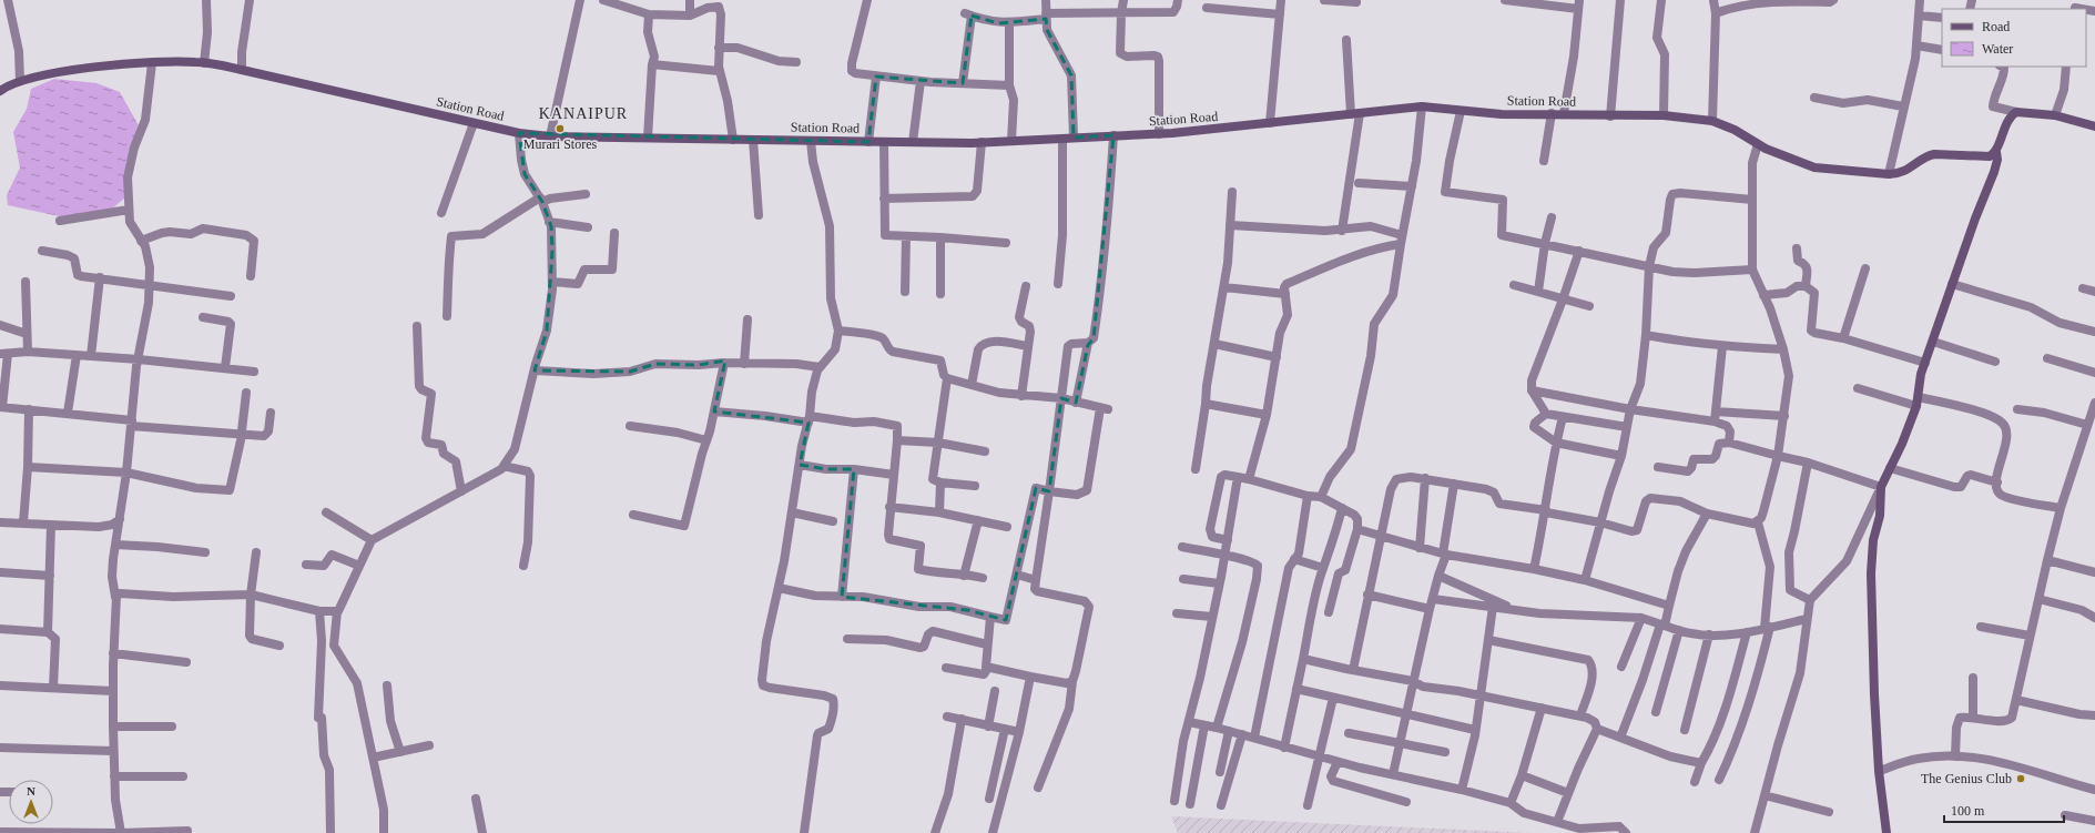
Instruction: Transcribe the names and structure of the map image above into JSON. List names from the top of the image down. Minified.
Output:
{"streets":{"main road":["Station Road"]},"districts":["KANAIPUR"],"places":["Murari Stores","The Genius Club"],"legend":["Road","Water"],"scale_bar":"100 m","north":"top"}
